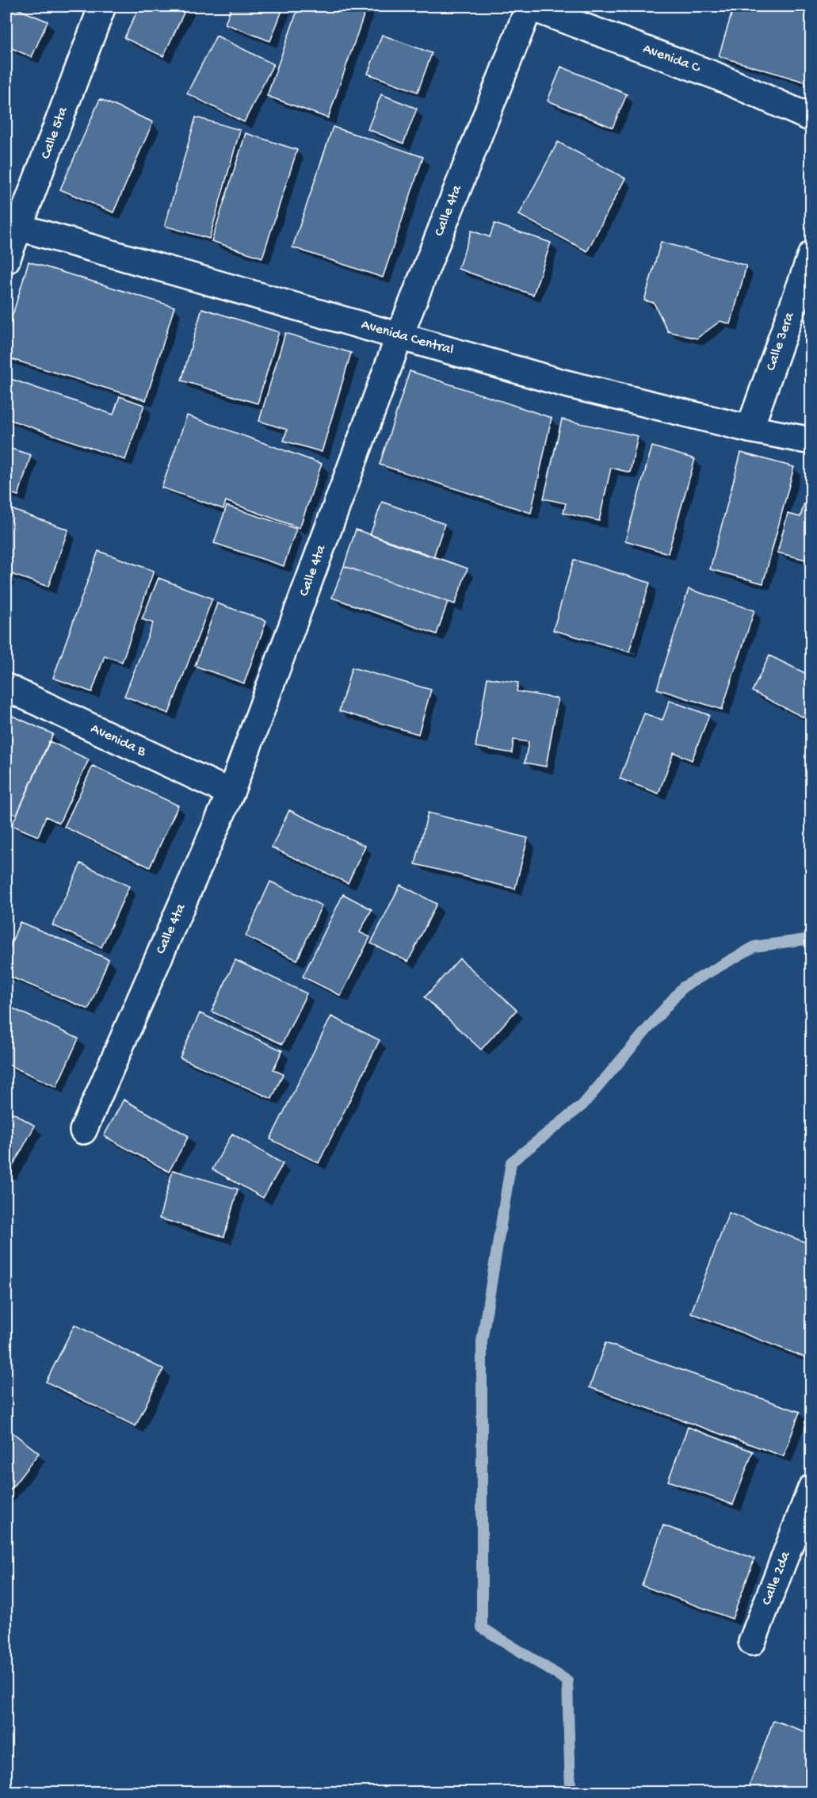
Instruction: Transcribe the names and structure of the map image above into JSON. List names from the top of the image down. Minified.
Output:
{"streets":{"street":["Avenida C","Calle 5ta","Calle 4ta","Avenida Central","Calle 3era","Avenida B","Calle 2da"]},"crossings":[["Avenida C","Calle 4ta"],["Calle 5ta","Avenida Central"],["Calle 4ta","Avenida Central"],["Calle 4ta","Avenida B"],["Avenida Central","Calle 3era"]]}
